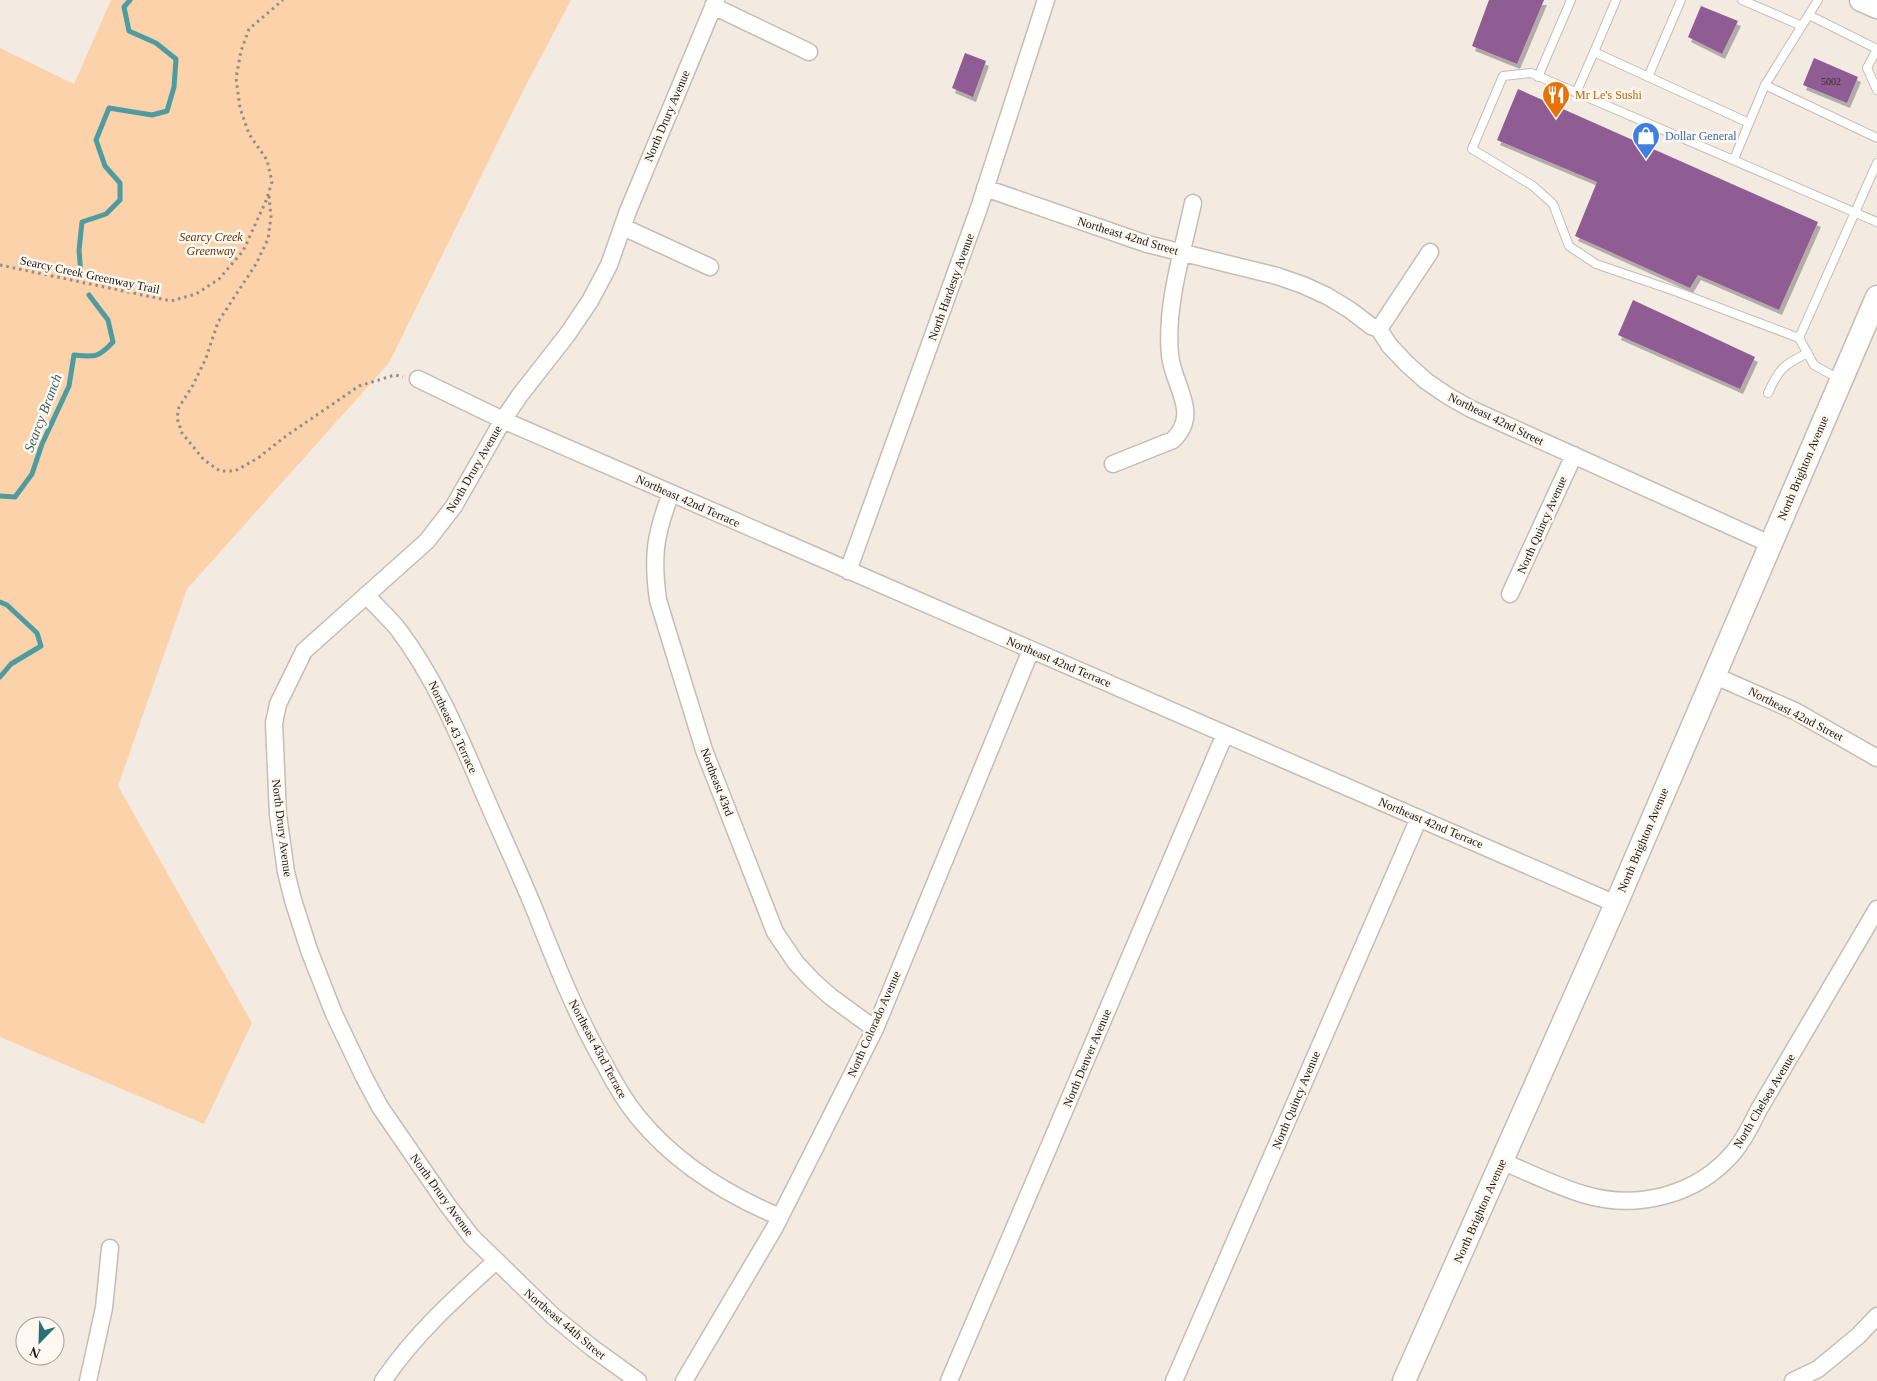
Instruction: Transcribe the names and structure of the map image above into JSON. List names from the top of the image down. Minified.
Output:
{"streets":{"main road":["North Brighton Avenue"],"street":["North Drury Avenue","Northeast 42nd Street","North Hardesty Avenue","Northeast 42nd Terrace","North Quincy Avenue","Northeast 43 Terrace","Northeast 43rd","North Colorado Avenue","Northeast 43rd Terrace","North Denver Avenue","North Chelsea Avenue","Northeast 44th Street"],"path":["Searcy Creek Greenway Trail"]},"crossings":[["North Drury Avenue","Searcy Creek Greenway Trail"],["North Drury Avenue","Northeast 42nd Terrace"],["North Drury Avenue","Northeast 43 Terrace"],["North Drury Avenue","Northeast 44th Street"],["Northeast 42nd Street","North Hardesty Avenue"],["Northeast 42nd Street","North Brighton Avenue"],["Northeast 42nd Street","North Quincy Avenue"],["North Hardesty Avenue","Northeast 42nd Terrace"],["North Brighton Avenue","Northeast 42nd Terrace"],["North Brighton Avenue","North Chelsea Avenue"],["Northeast 42nd Terrace","North Quincy Avenue"],["Northeast 42nd Terrace","Northeast 43rd"],["Northeast 42nd Terrace","North Colorado Avenue"],["Northeast 42nd Terrace","North Denver Avenue"],["Northeast 43 Terrace","Northeast 43rd Terrace"],["Northeast 43rd","North Colorado Avenue"],["North Colorado Avenue","Northeast 43rd Terrace"]],"water":["Searcy Branch"],"parks":["Searcy Creek Greenway"],"places":{"restaurant":["Mr Le's Sushi"],"shop":["Dollar General"]},"house_numbers":["5002"],"north":"bottom left"}
